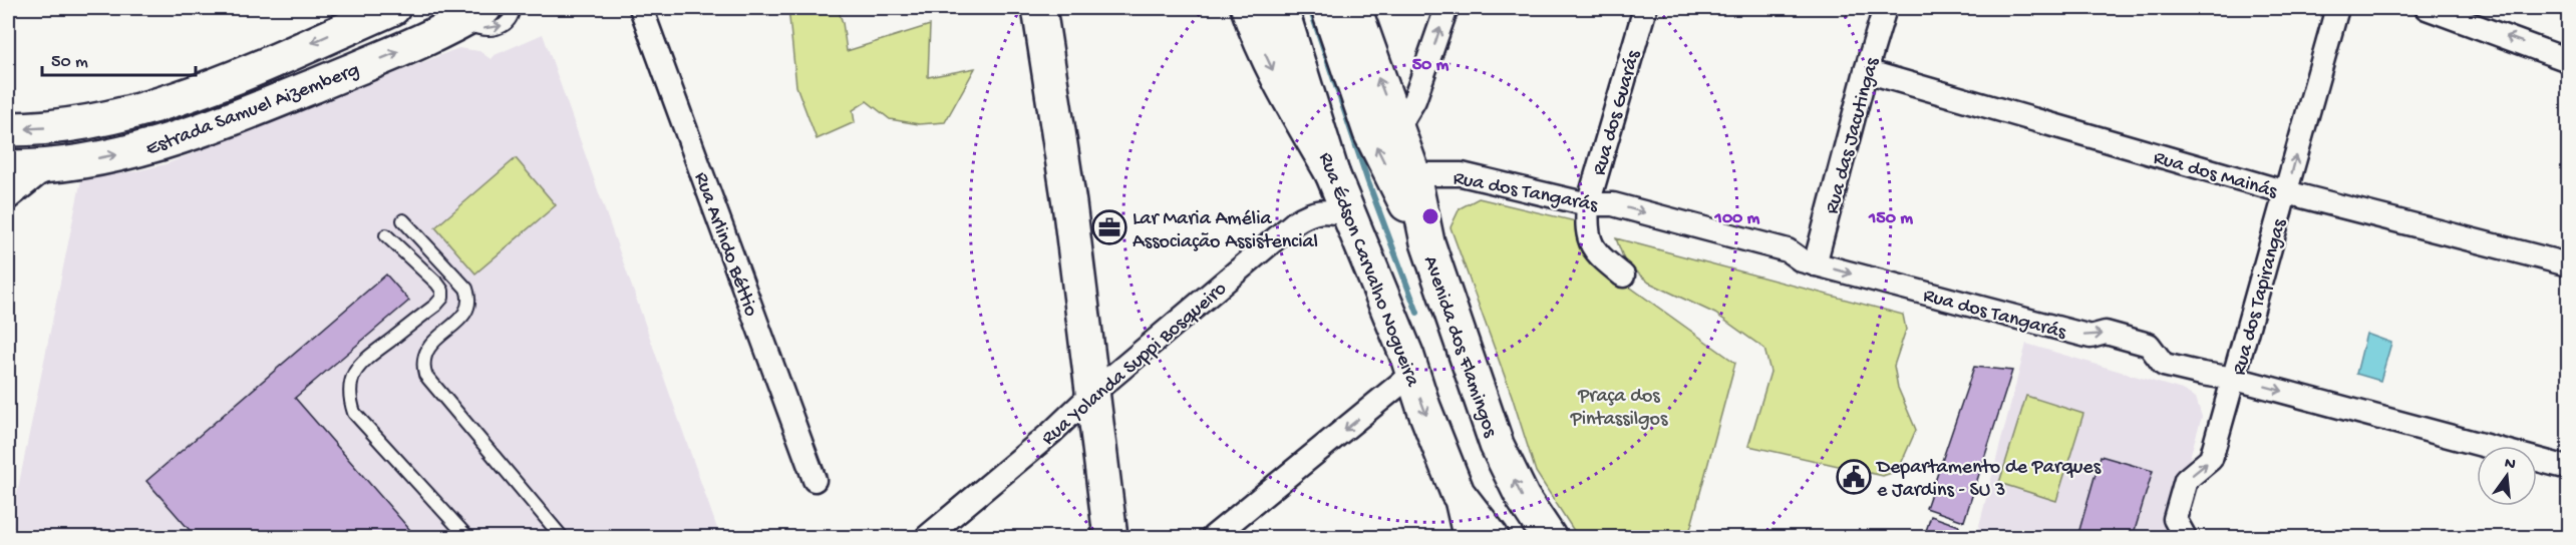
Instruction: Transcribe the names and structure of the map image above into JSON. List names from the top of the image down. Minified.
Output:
{"streets":{"main road":["Estrada Samuel Aizemberg","Rua Édson Carvalho Nogueira","Avenida dos Flamingos"],"street":["Rua dos Guarás","Rua das Jacutingas","Rua dos Mainás","Rua dos Tangarás","Rua Arlindo Béttio","Rua dos Tapirangas","Rua Yolanda Suppi Bosqueiro"]},"crossings":[["Rua dos Guarás","Rua dos Tangarás"],["Rua das Jacutingas","Rua dos Mainás"],["Rua das Jacutingas","Rua dos Tangarás"],["Rua dos Mainás","Rua dos Tapirangas"],["Rua dos Tangarás","Rua dos Tapirangas"],["Rua dos Tangarás","Avenida dos Flamingos"],["Rua Édson Carvalho Nogueira","Rua Yolanda Suppi Bosqueiro"]],"one_way":["Rua dos Tangarás","Rua dos Tapirangas"],"parks":["Praça dos Pintassilgos"],"places":{"office":["Lar Maria Amélia Associação Assistencial"],"public building":["Departamento de Parques e Jardins - SU 3"]},"scale_bar":"50 m","north":"top","rings":["50 m","100 m","150 m"]}
